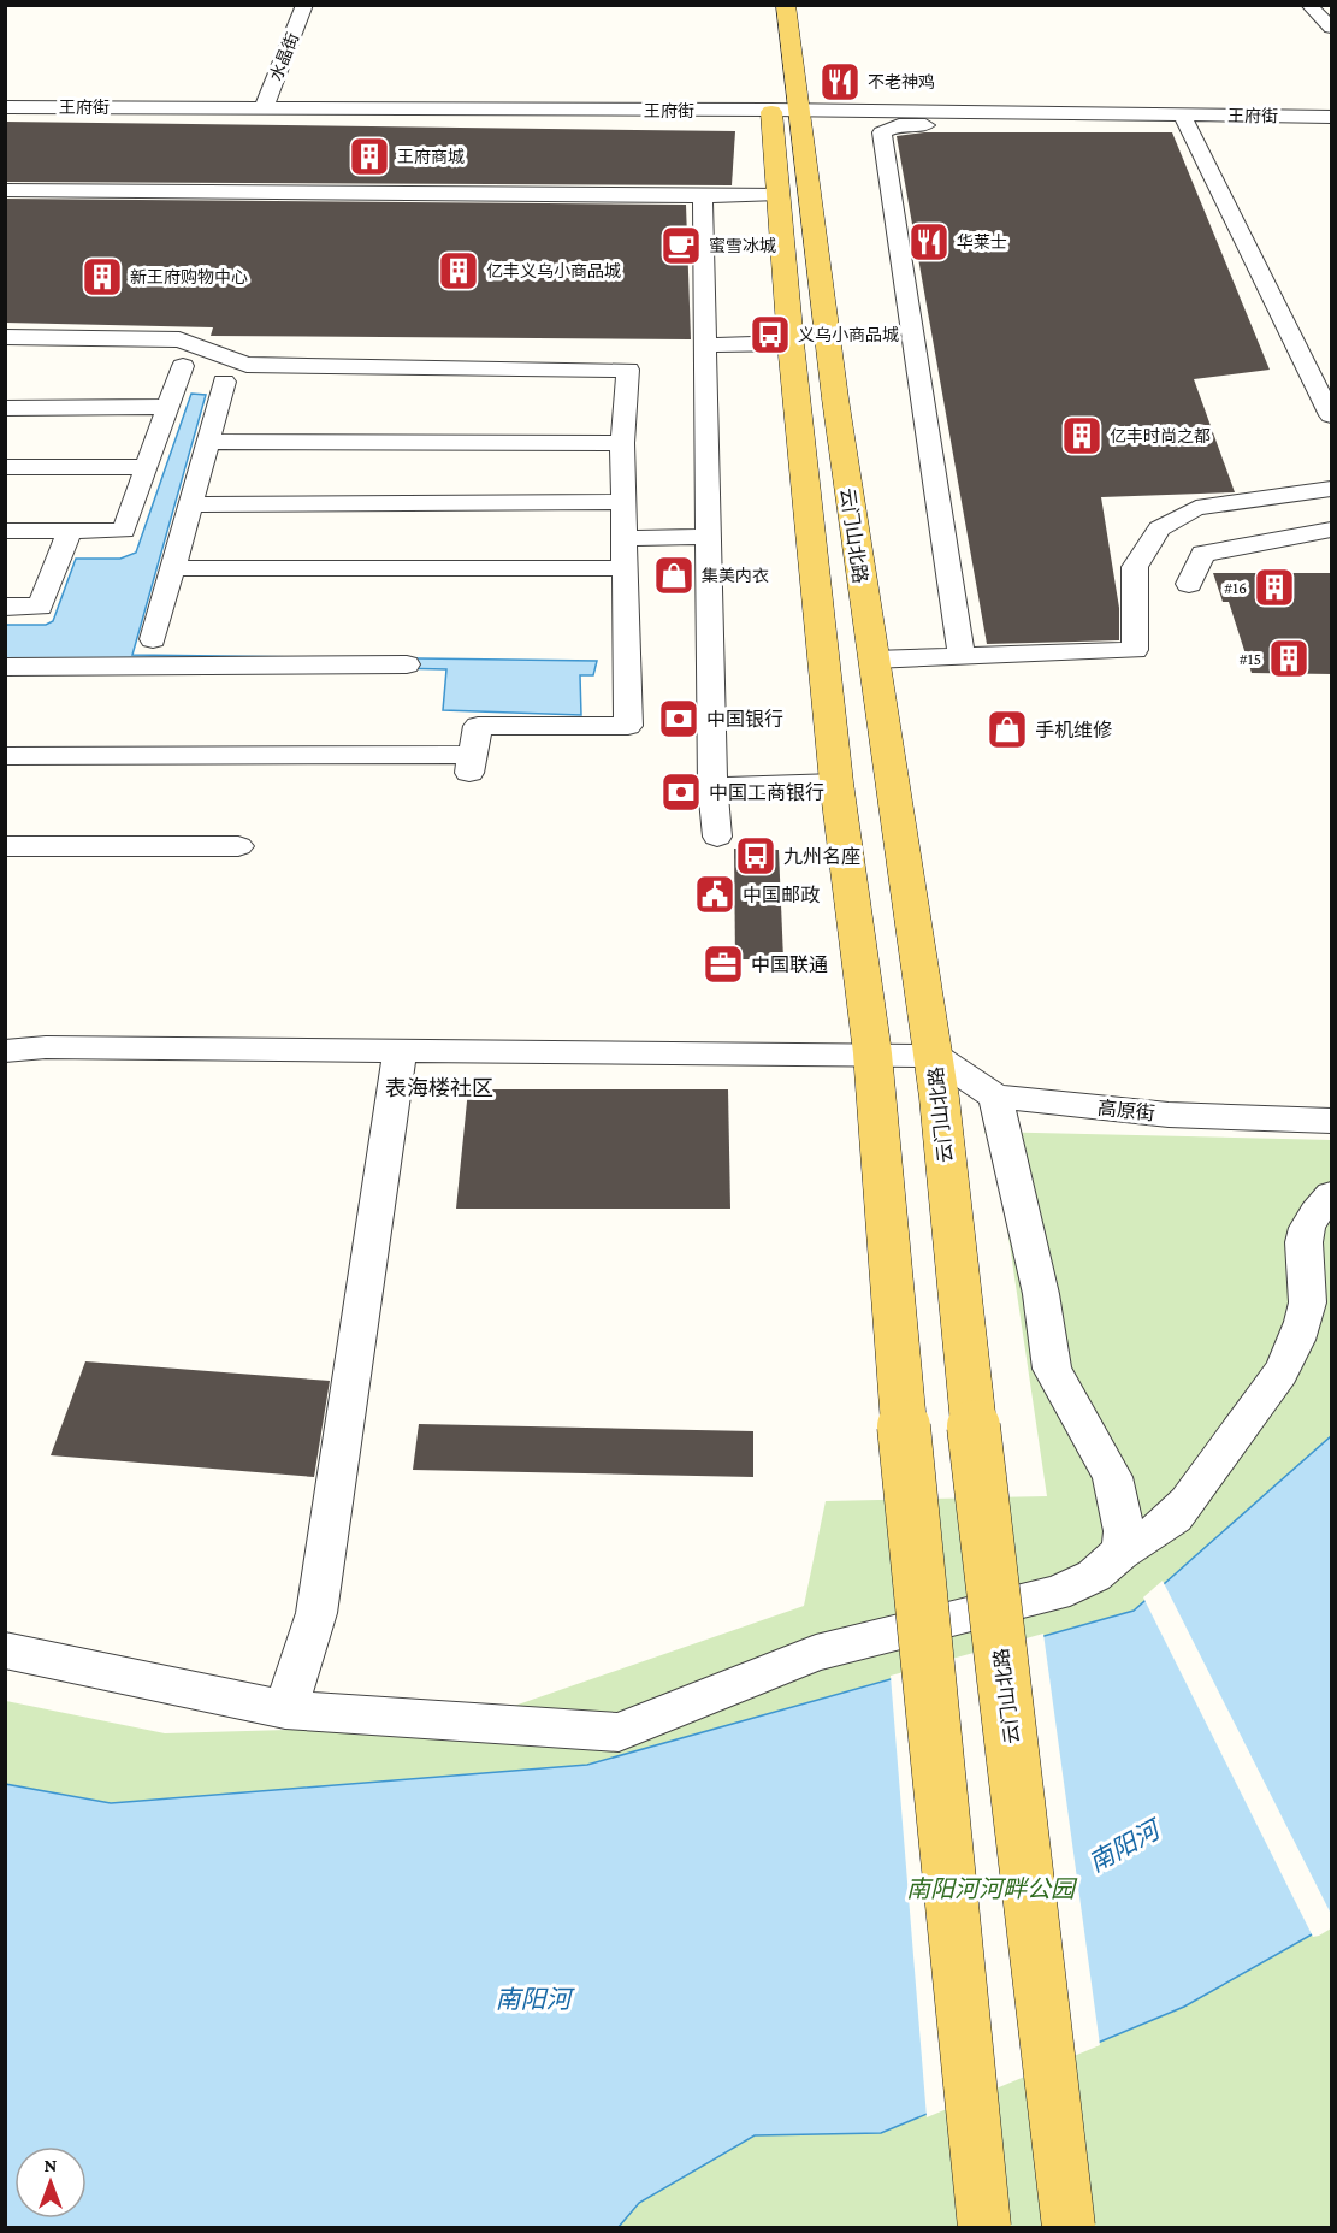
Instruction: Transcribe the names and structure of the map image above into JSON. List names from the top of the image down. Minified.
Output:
{"streets":{"main road":["云门山北路"],"street":["水晶街","王府街","高原街"]},"crossings":[["水晶街","王府街"],["王府街","云门山北路"],["云门山北路","高原街"]],"districts":["表海楼社区"],"water":["南阳河"],"parks":["南阳河河畔公园"],"places":{"restaurant":["不老神鸡","华莱士"],"building":["王府商城","亿丰义乌小商品城","新王府购物中心","亿丰时尚之都","#16","#15"],"cafe":["蜜雪冰城"],"bus stop":["义乌小商品城","九州名座"],"shop":["集美内衣","手机维修"],"bank":["中国银行","中国工商银行"],"public building":["中国邮政"],"office":["中国联通"]},"north":"top"}
